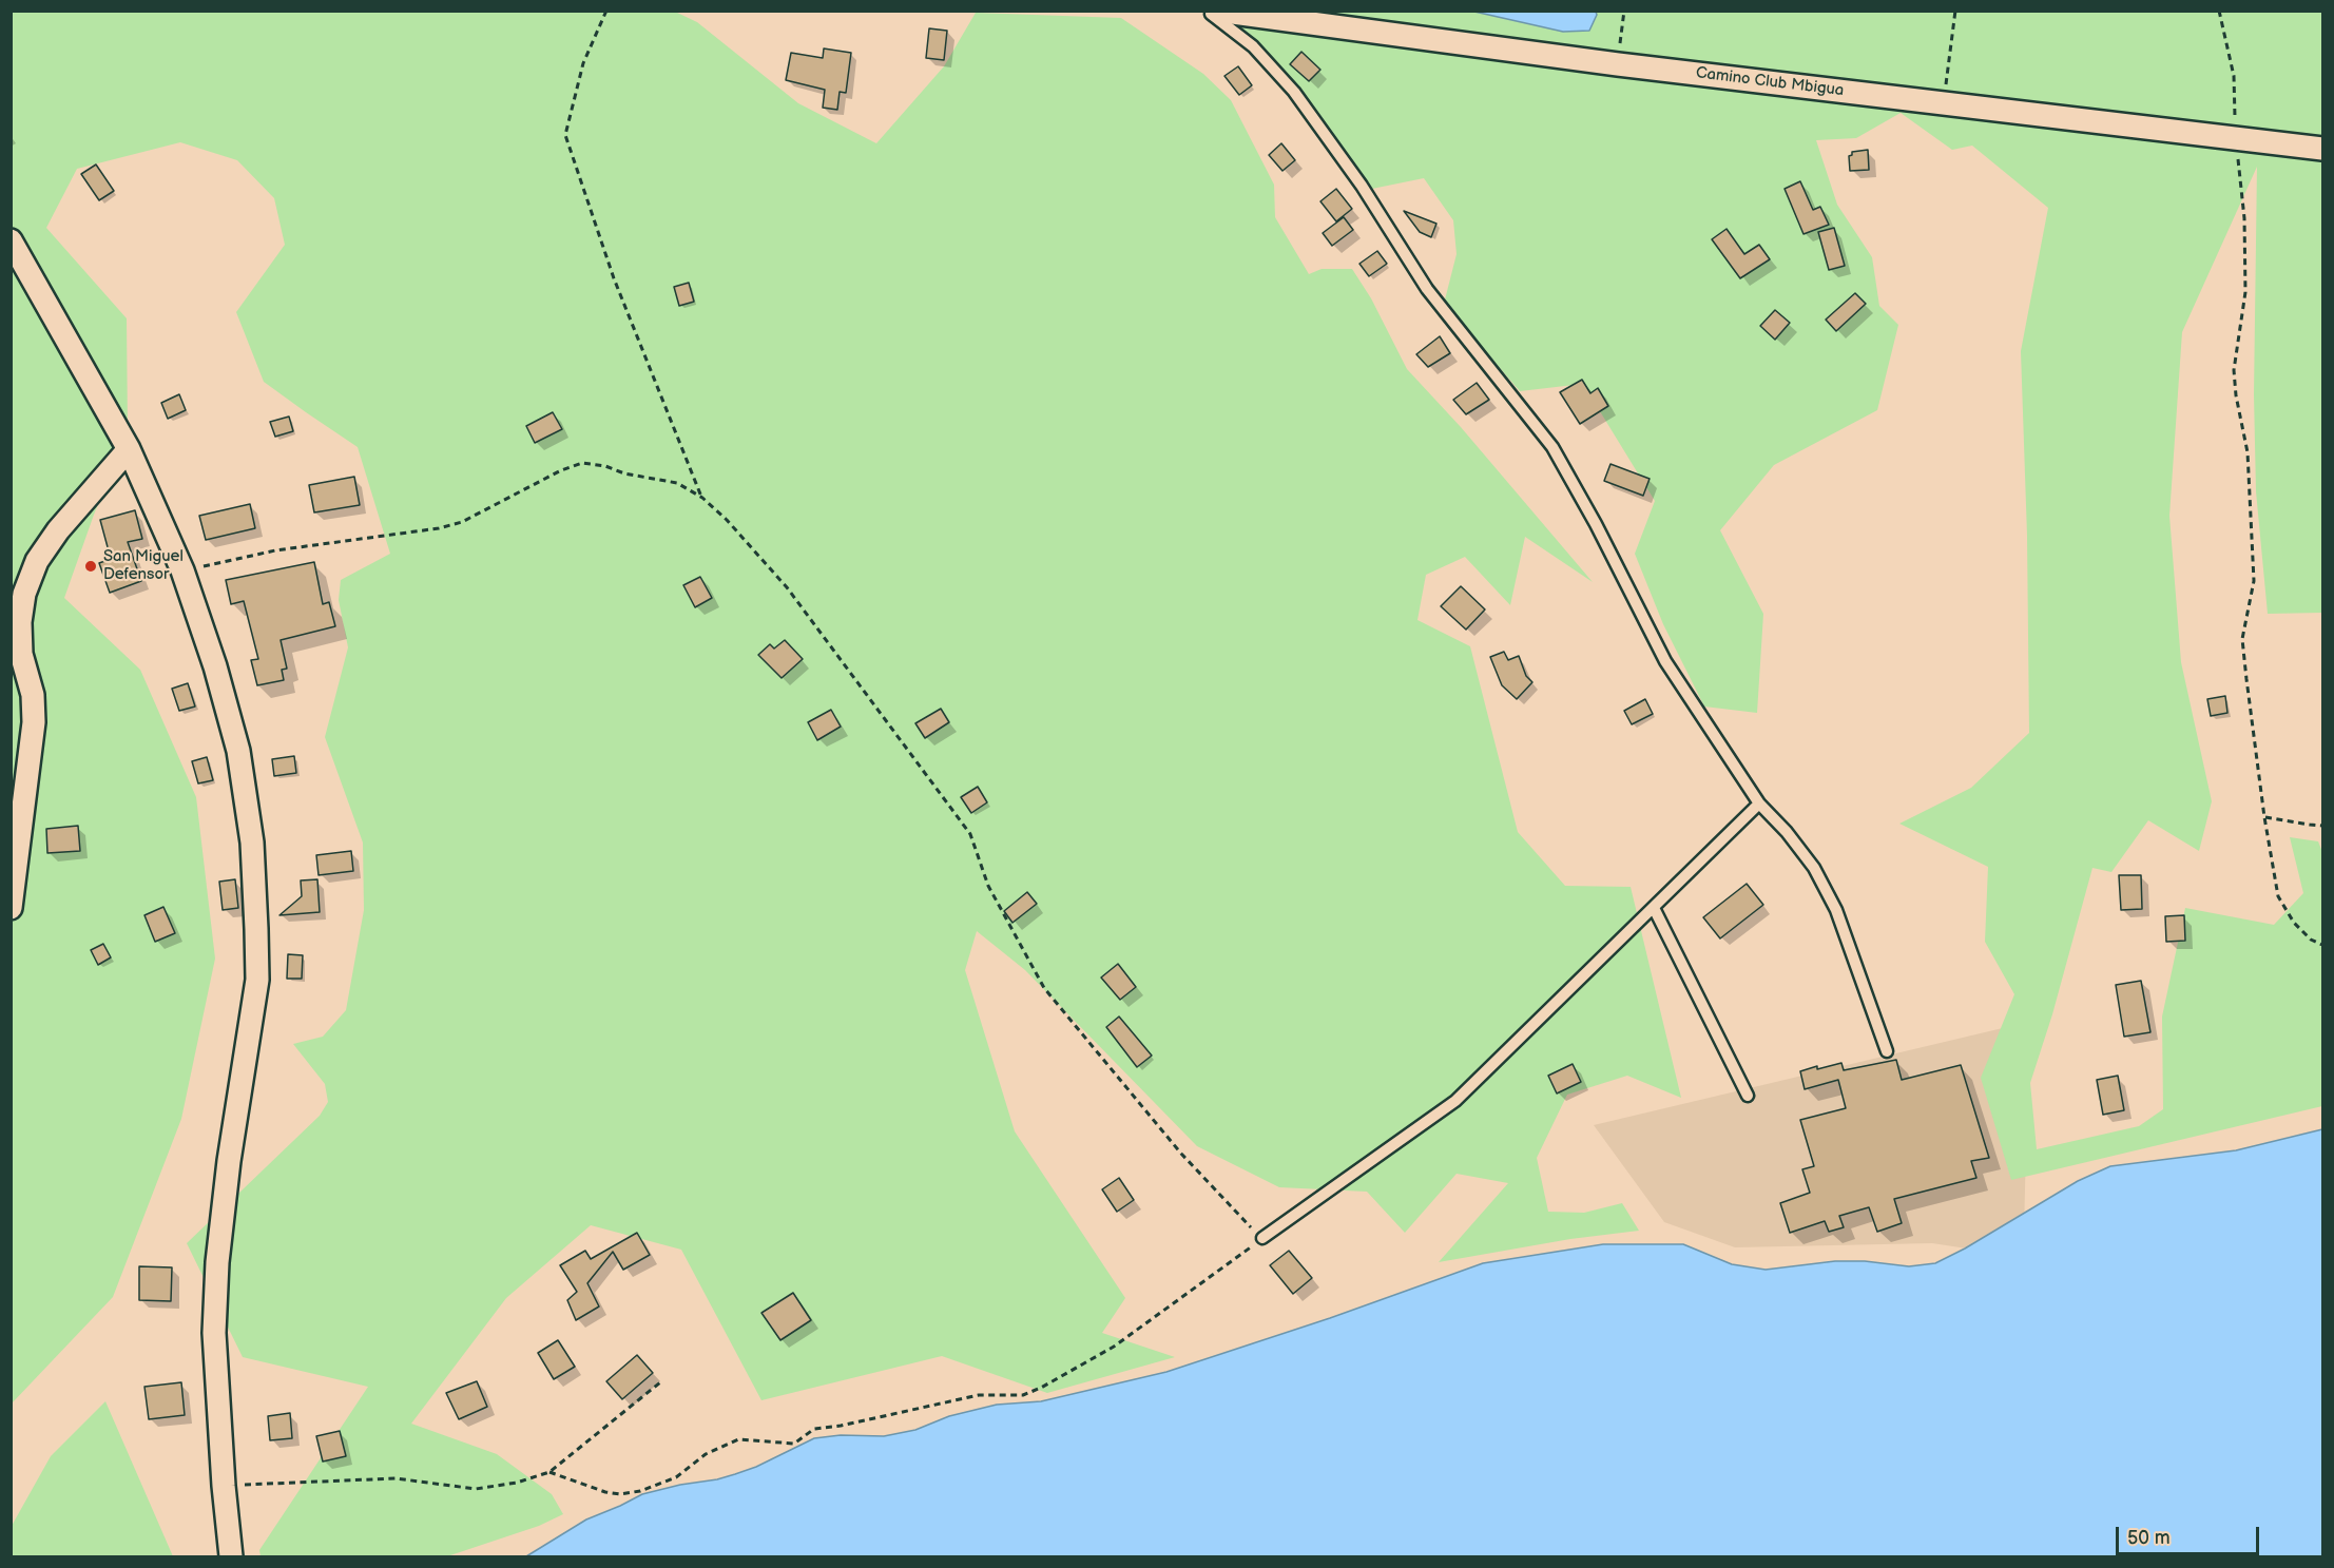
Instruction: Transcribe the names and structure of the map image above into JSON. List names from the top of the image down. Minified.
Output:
{"streets":{"street":["Camino Club Mbigua"]},"places":["San Miguel Defensor"],"scale_bar":"50 m"}
